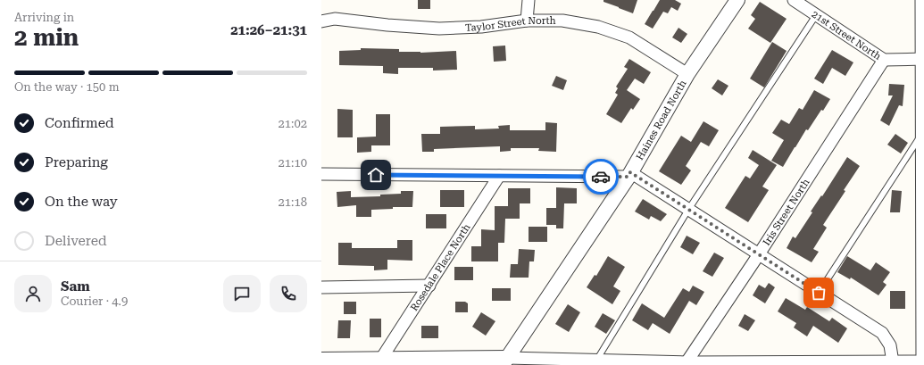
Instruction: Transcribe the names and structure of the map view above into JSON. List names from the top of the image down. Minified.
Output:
{"streets":{"street":["Taylor Street North","21st Street North","Haines Road North","Iris Street North","Rosedale Place North"]},"crossings":[["Taylor Street North","Haines Road North"],["21st Street North","Iris Street North"]],"page":{"heading":["2 min","Arriving in","21:26–21:31"],"panel":["Sam","Courier · 4.9"],"bar":"On the way · 150 m","list":[["Confirmed","21:02"],["Preparing","21:10"],["On the way","21:18"],"Delivered"]}}
